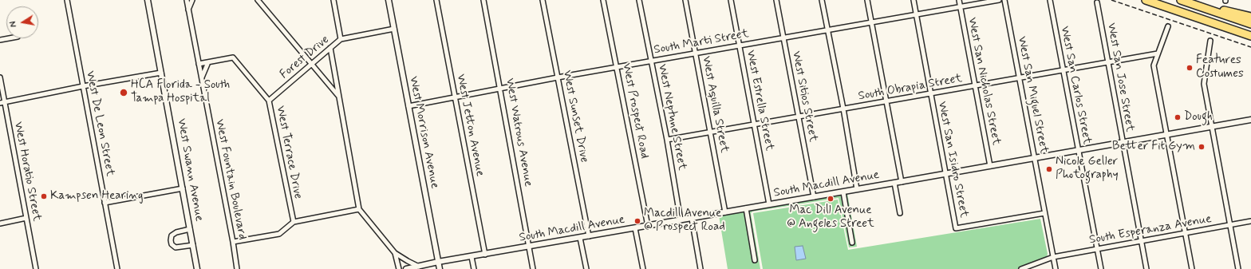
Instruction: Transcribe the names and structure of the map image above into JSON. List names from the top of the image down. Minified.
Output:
{"streets":{"street":["South Marti Street","Forest Drive","West San Jose Street","West San Nicholas Street","West San Carlos Street","South Obrapia Street","West San Miguel Street","West Sitios Street","West Estrella Street","West Aquilla Street","West Prospect Road","West Sunset Drive","West Neptune Street","West De Leon Street","West Jetton Avenue","West Morrison Avenue","West Watrous Avenue","West Terrace Drive","West San Isidro Street","West Swann Avenue","West Horatio Street","West Fountain Boulevard","South Macdill Avenue","South Esperanza Avenue"]},"crossings":[["South Marti Street","West San Nicholas Street"],["South Marti Street","West Sitios Street"],["South Marti Street","West Estrella Street"],["South Marti Street","West Aquilla Street"],["South Marti Street","West Prospect Road"],["South Marti Street","West Sunset Drive"],["South Marti Street","West Neptune Street"],["South Marti Street","West Jetton Avenue"],["South Marti Street","West Morrison Avenue"],["South Marti Street","West Watrous Avenue"],["South Marti Street","West San Isidro Street"],["Forest Drive","West Morrison Avenue"],["Forest Drive","West Terrace Drive"],["West San Jose Street","South Obrapia Street"],["West San Jose Street","South Macdill Avenue"],["West San Jose Street","South Esperanza Avenue"],["West San Nicholas Street","South Obrapia Street"],["West San Nicholas Street","South Macdill Avenue"],["West San Carlos Street","South Obrapia Street"],["West San Carlos Street","South Macdill Avenue"],["West San Carlos Street","South Esperanza Avenue"],["South Obrapia Street","West San Miguel Street"],["South Obrapia Street","West Sitios Street"],["South Obrapia Street","West Estrella Street"],["South Obrapia Street","West Aquilla Street"],["South Obrapia Street","West Neptune Street"],["South Obrapia Street","West San Isidro Street"],["West San Miguel Street","West San Isidro Street"],["West San Miguel Street","South Macdill Avenue"],["West San Miguel Street","South Esperanza Avenue"],["West Sitios Street","South Macdill Avenue"],["West Estrella Street","South Macdill Avenue"],["West Aquilla Street","South Macdill Avenue"],["West Prospect Road","South Macdill Avenue"],["West Sunset Drive","South Macdill Avenue"],["West Neptune Street","South Macdill Avenue"],["West Jetton Avenue","South Macdill Avenue"],["West Morrison Avenue","South Macdill Avenue"],["West Watrous Avenue","South Macdill Avenue"],["West Terrace Drive","West Fountain Boulevard"],["West San Isidro Street","South Macdill Avenue"]],"places":["Features Costumes","HCA Florida - South Tampa Hospital","Dough","Better Fit Gym","Nicole Geller Photography","Kampsen Hearing","Mac Dill Avenue @ Angeles Street","Macdill Avenue @ Prospect Road"],"north":"left"}
